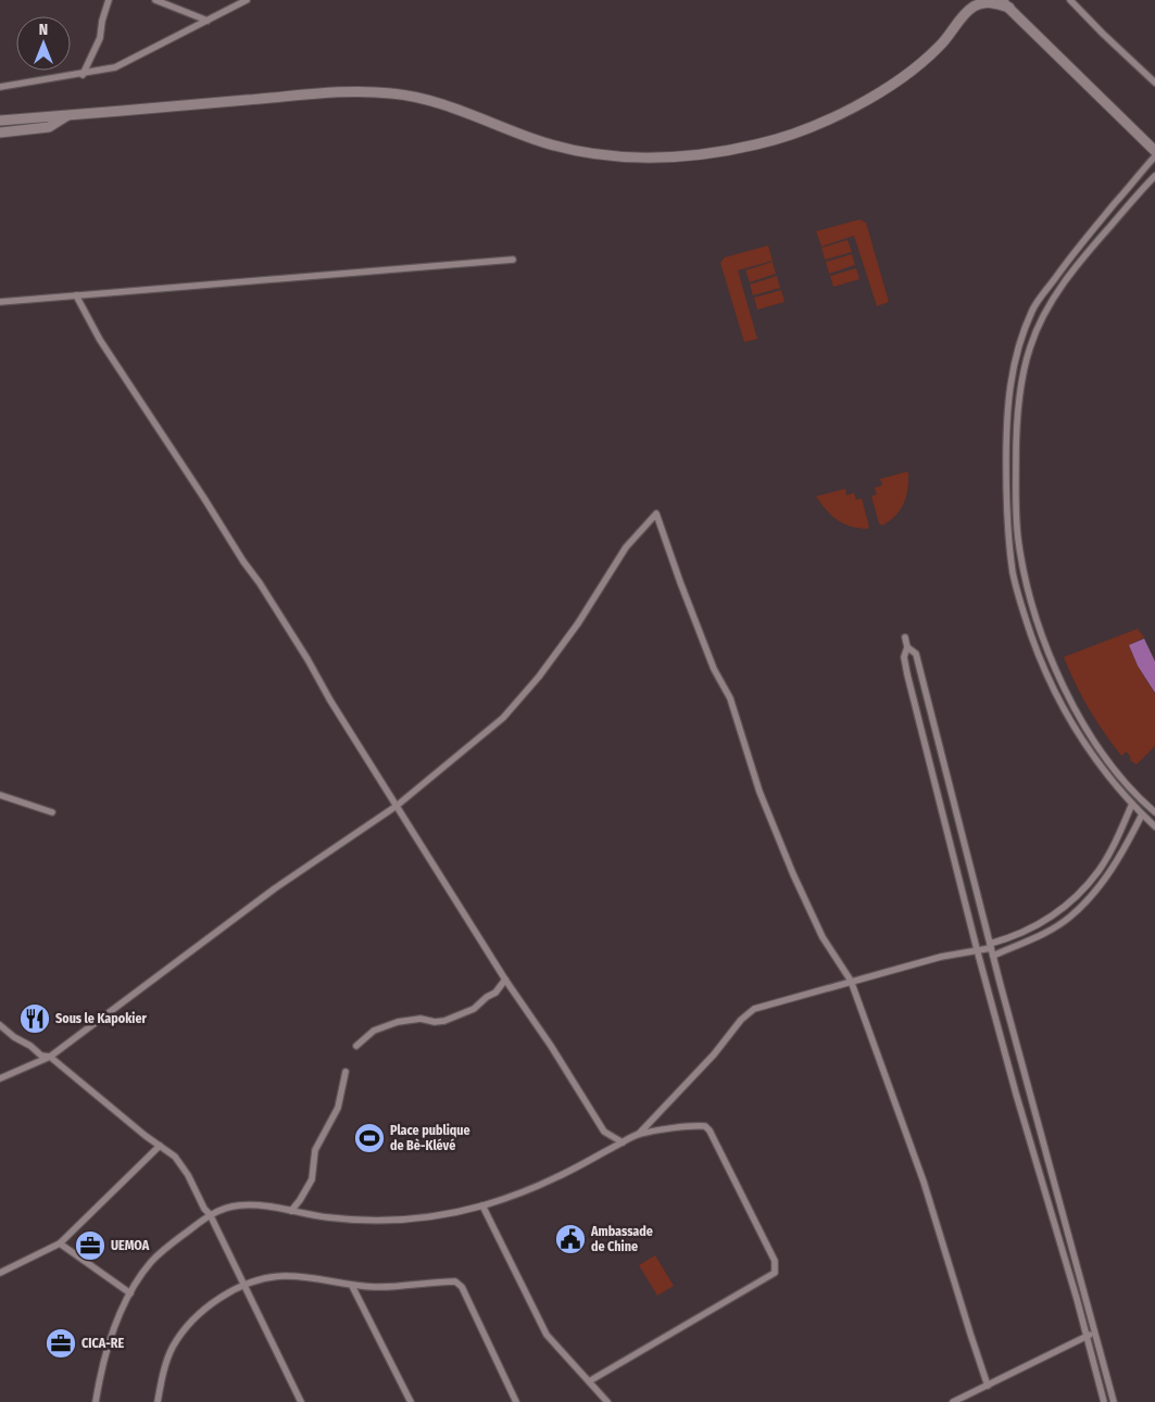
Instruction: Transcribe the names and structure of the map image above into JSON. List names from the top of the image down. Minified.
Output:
{"places":{"restaurant":["Sous le Kapokier"],"sports":["Place publique de Bè-Klévé"],"public building":["Ambassade de Chine"],"office":["UEMOA","CICA-RE"]},"north":"top"}
